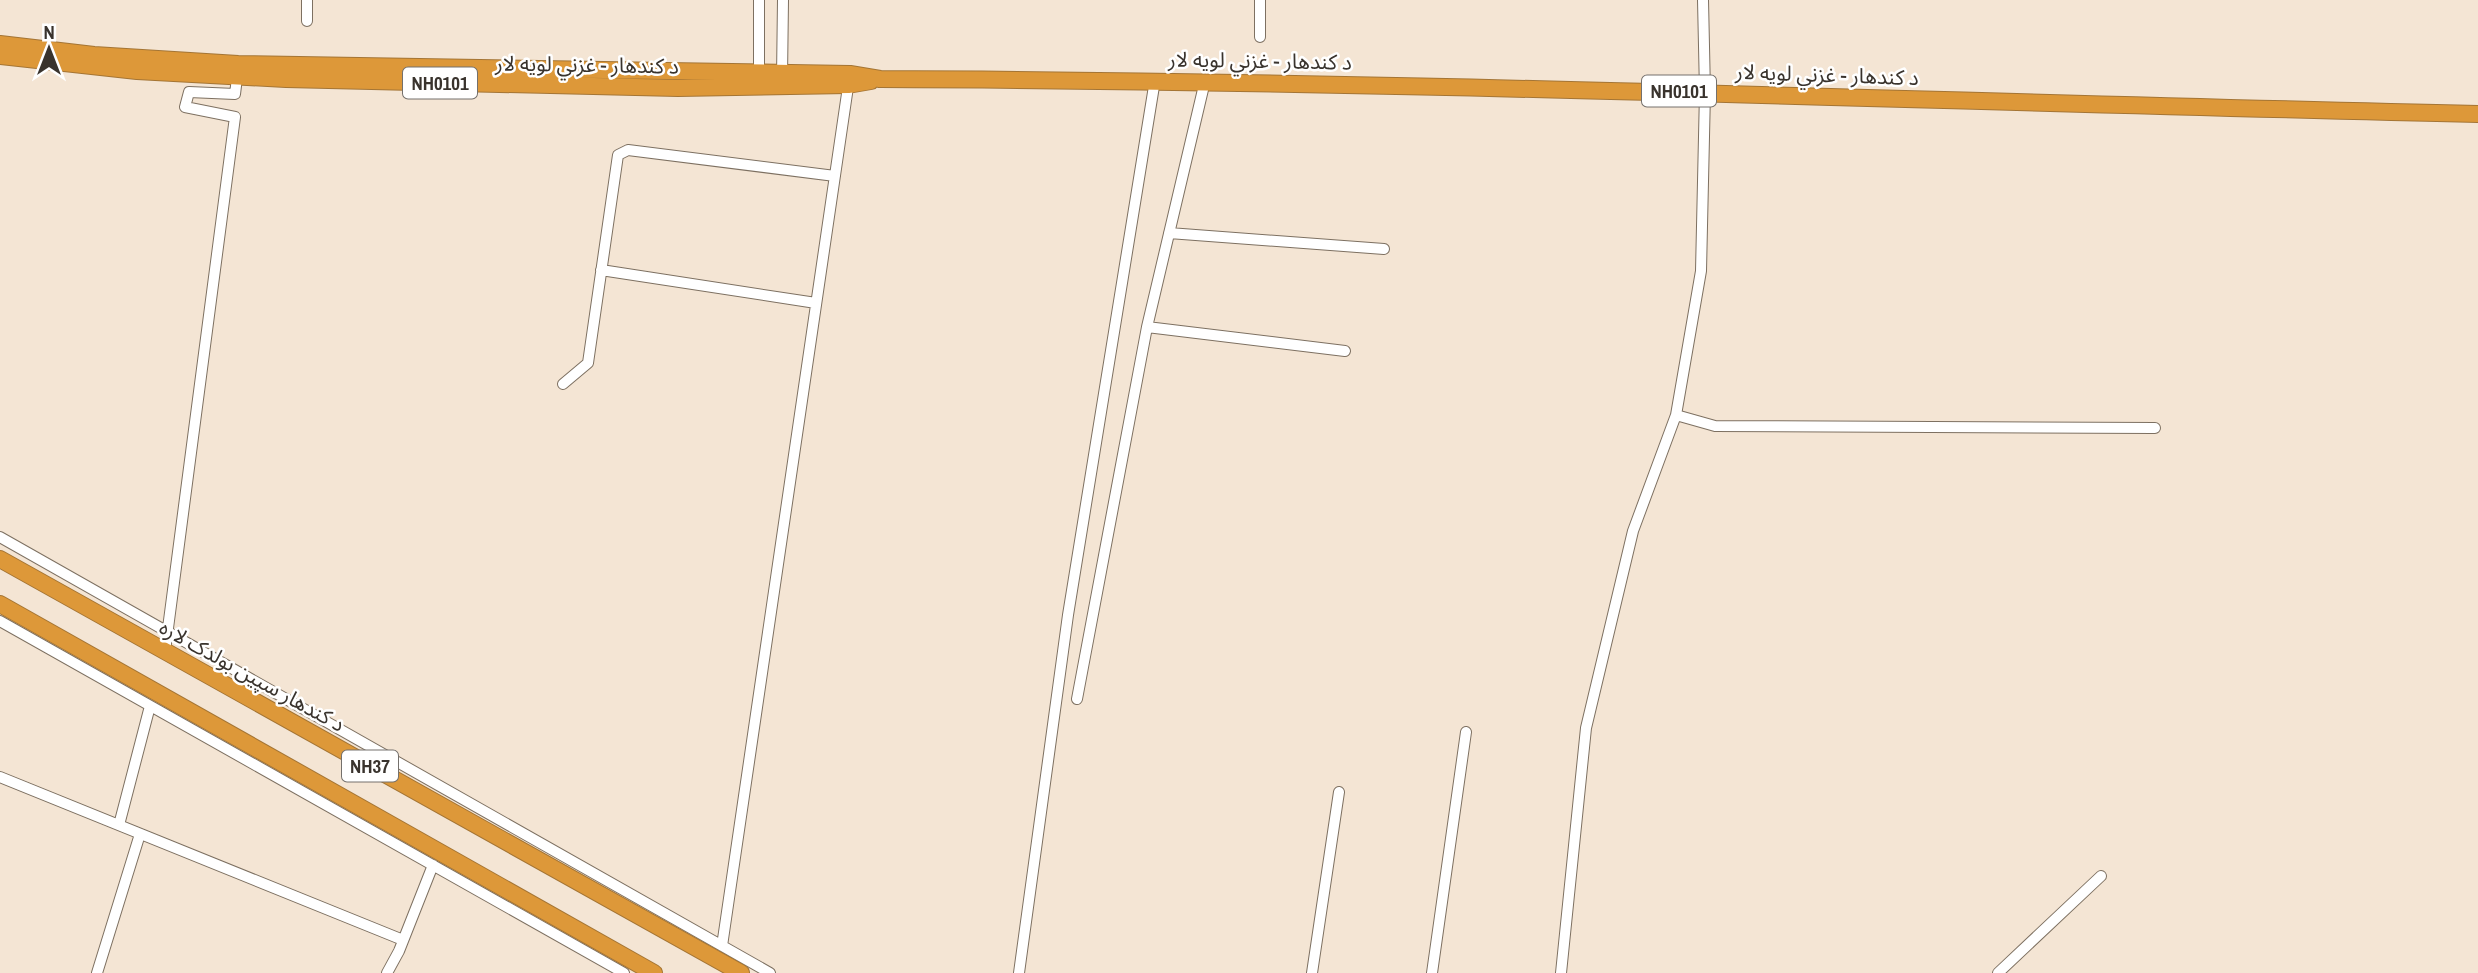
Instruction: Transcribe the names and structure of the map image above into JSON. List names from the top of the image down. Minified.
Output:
{"streets":{"highway":["د کندهار - غزني لويه لار","NH0101","د کندهار سپین بولدک لاره","NH37"]},"north":"top"}
